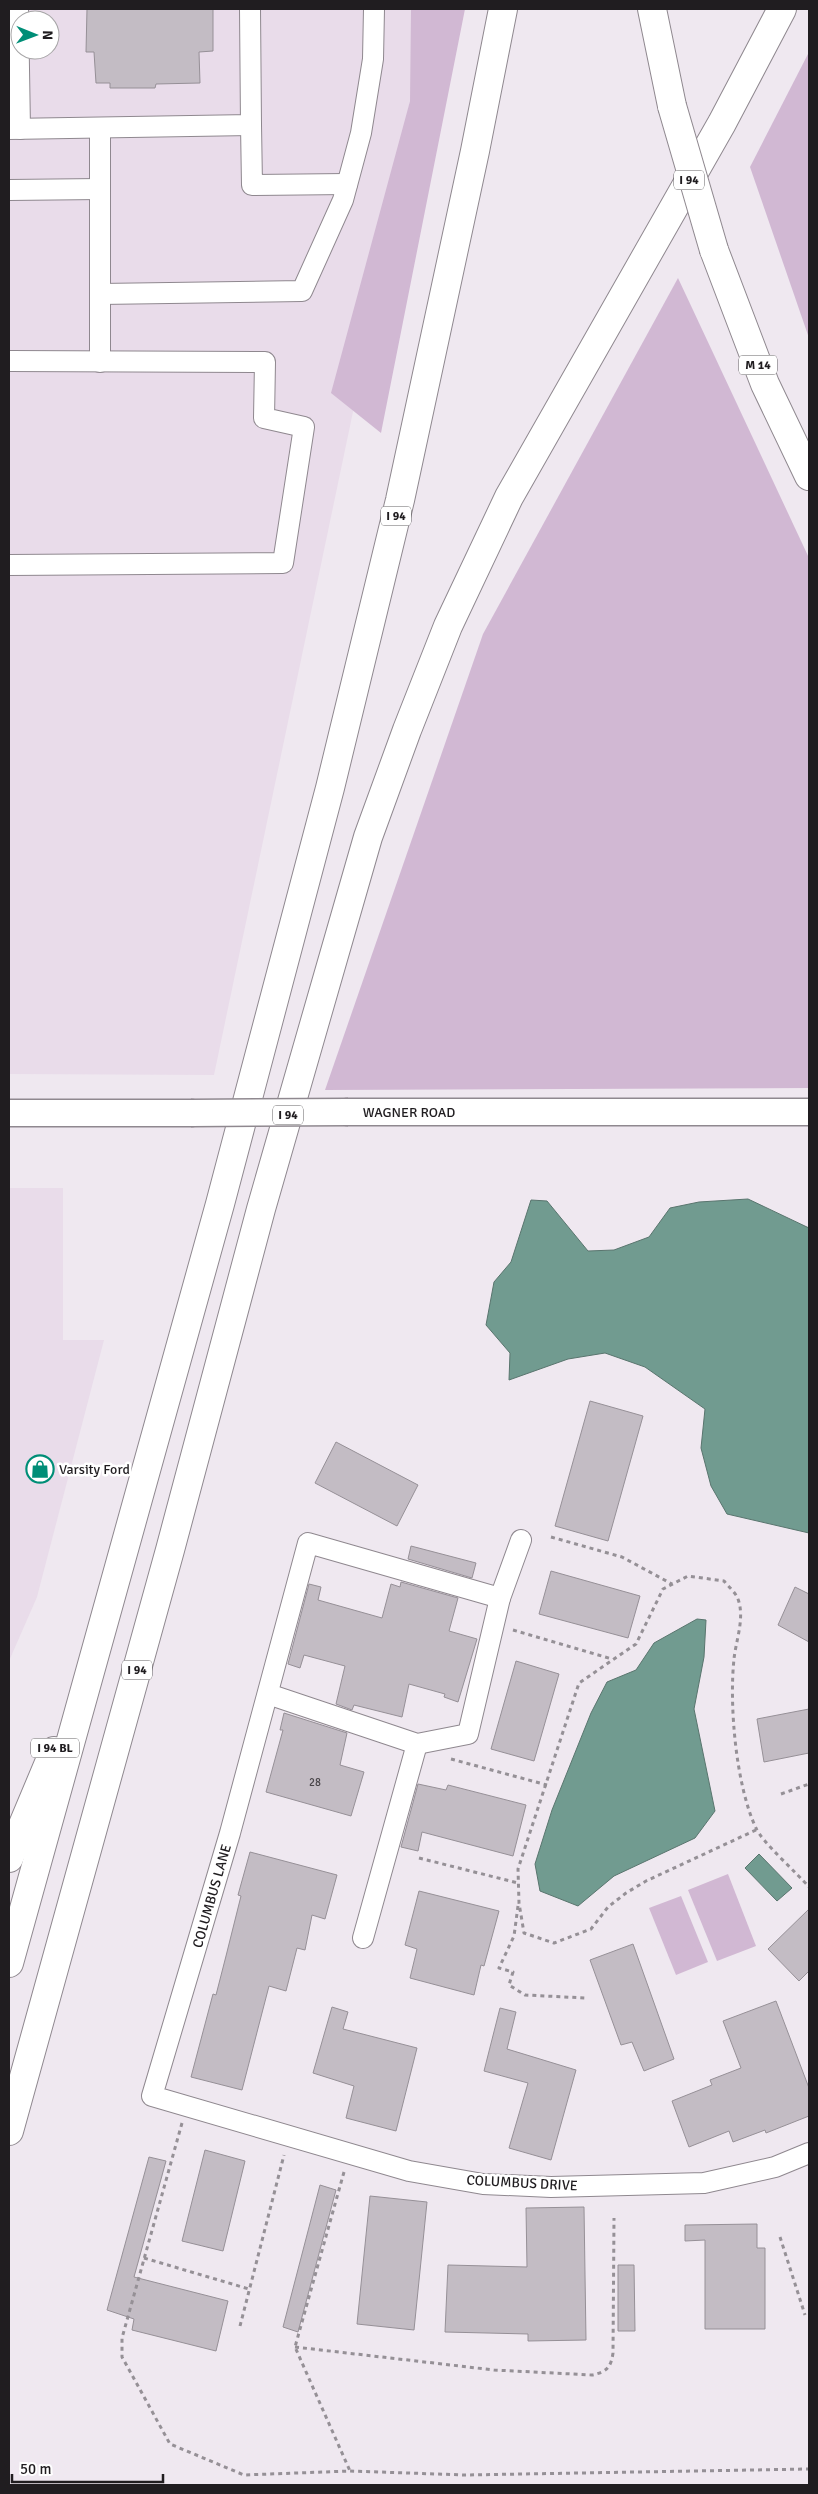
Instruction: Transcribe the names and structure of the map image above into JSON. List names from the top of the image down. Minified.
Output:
{"streets":{"highway":["I 94","M 14","I 94 BL"],"main road":["WAGNER ROAD"],"street":["COLUMBUS LANE","COLUMBUS DRIVE"]},"crossings":[["I 94","I 94 BL"],["COLUMBUS LANE","COLUMBUS DRIVE"]],"places":{"shop":["Varsity Ford"]},"house_numbers":["28"],"scale_bar":"50 m","north":"right"}
